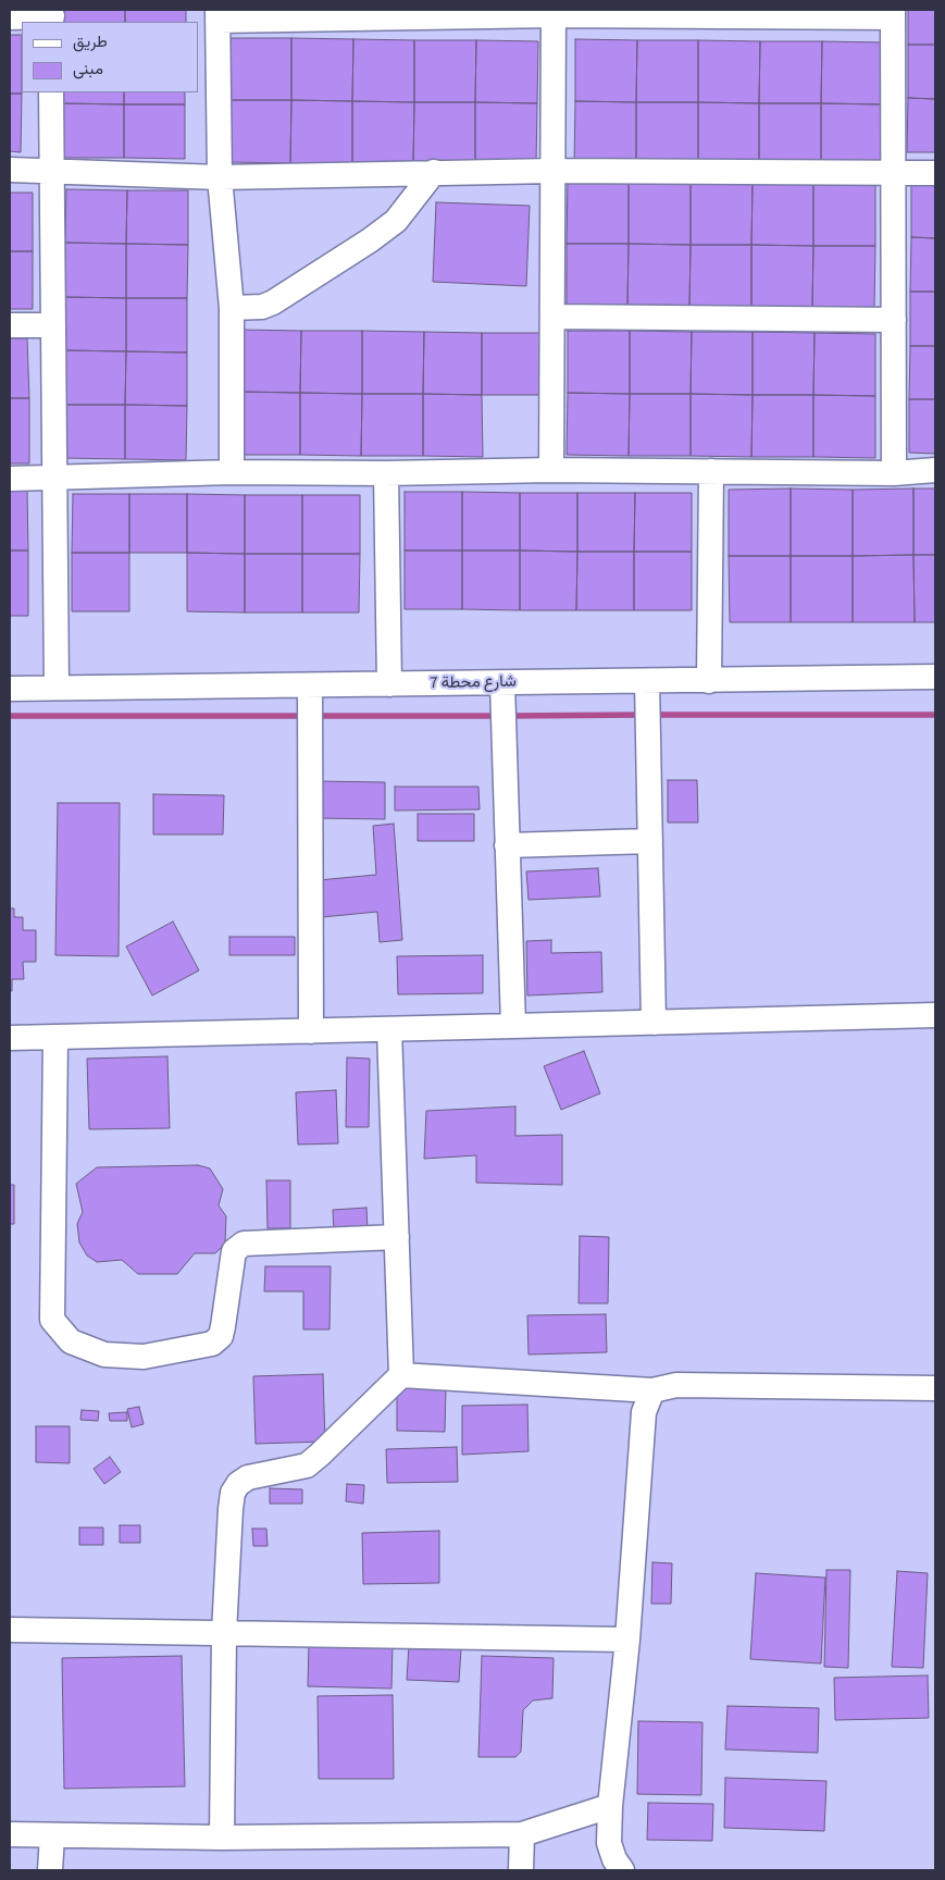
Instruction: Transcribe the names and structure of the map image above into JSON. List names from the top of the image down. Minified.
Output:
{"streets":{"street":["شارع محطة 7"]},"legend":["طريق","مبنى"]}
